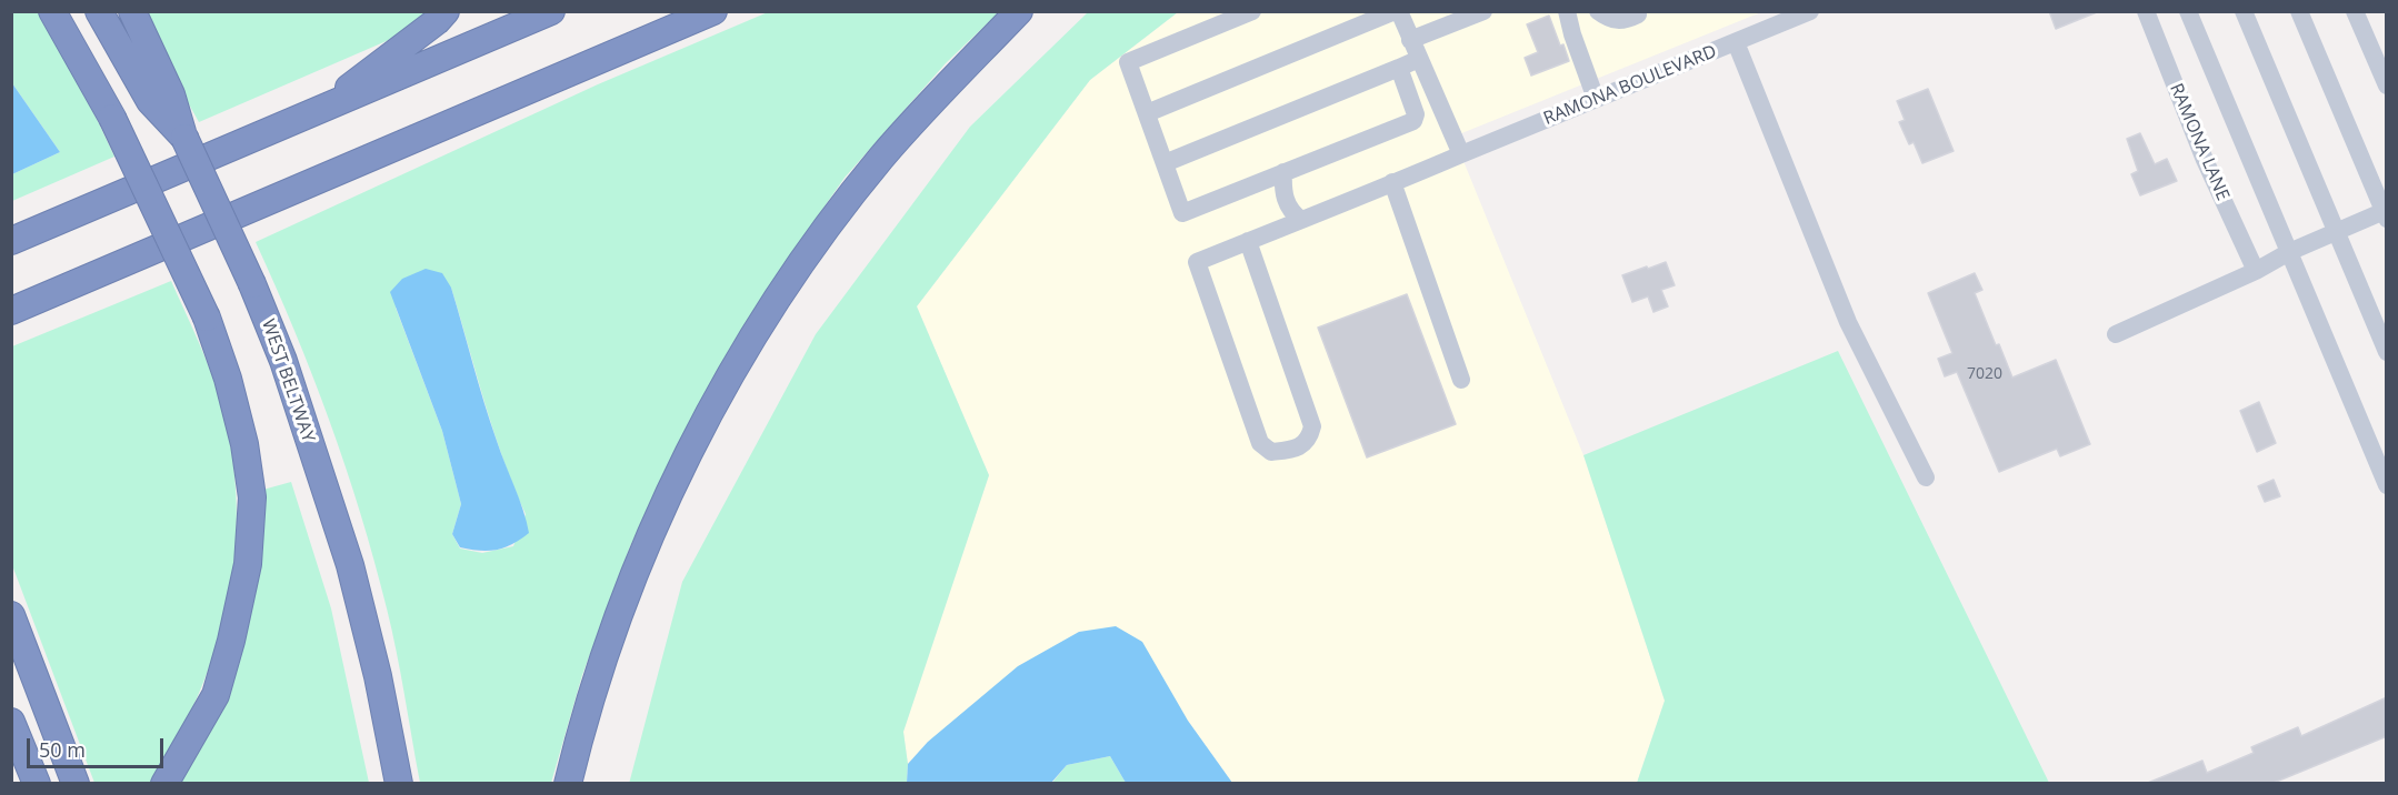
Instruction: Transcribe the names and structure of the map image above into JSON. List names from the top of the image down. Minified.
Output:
{"streets":{"highway":["WEST BELTWAY"],"street":["RAMONA BOULEVARD","RAMONA LANE"]},"house_numbers":["7020"],"scale_bar":"50 m"}
